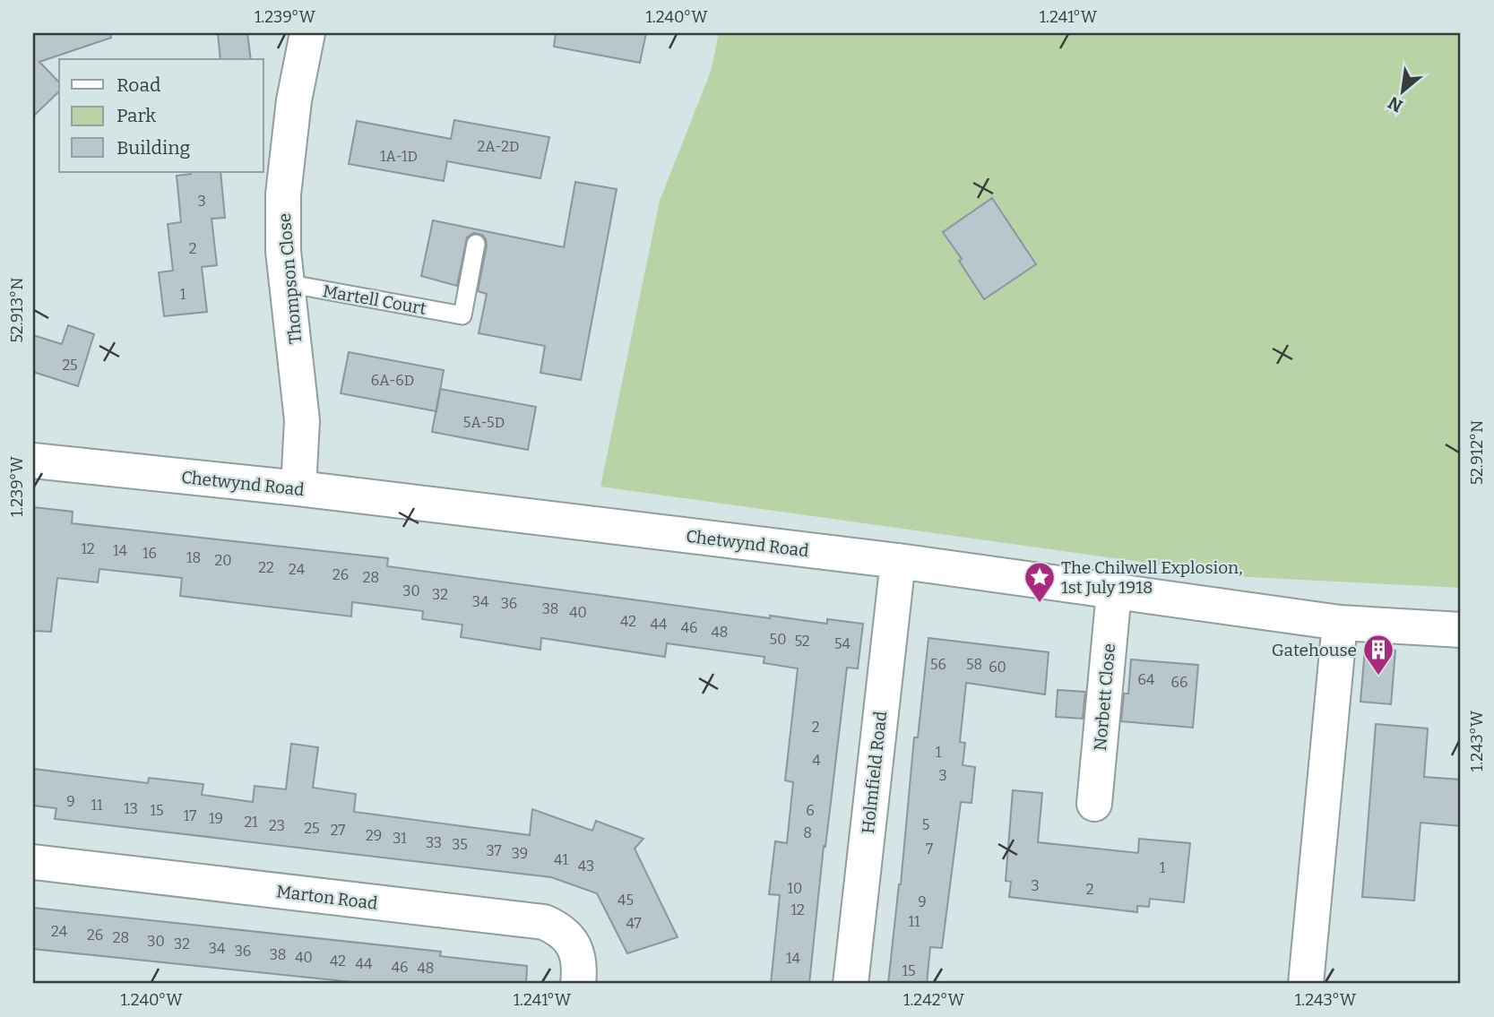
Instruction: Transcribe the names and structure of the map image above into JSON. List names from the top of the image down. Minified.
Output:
{"streets":{"street":["Thompson Close","Chetwynd Road","Norbett Close","Holmfield Road","Marton Road"],"lane":["Martell Court"]},"crossings":[["Thompson Close","Martell Court"],["Thompson Close","Chetwynd Road"],["Chetwynd Road","Norbett Close"],["Chetwynd Road","Holmfield Road"]],"places":{"place":["The Chilwell Explosion, 1st July 1918"],"building":["Gatehouse"]},"house_numbers":["2A-2D","1A-1D","3","2","1","25","6A-6D","5A-5D","12","14","16","18","20","22","24","26","28","30","32","34","36","38","40","42","44","46","48","50","52","54","56","58","60","64","66","2","1","4","3","9","11","13","15","6","17","19","21","5","23","25","27","8","29","31","33","35","7","37","39","41","43","1","3","10","2","45","9","12","11","47","24","26","28","30","32","34","36","38","40","14","42","44","46","48","15"],"legend":["Road","Park","Building"],"north":"bottom left","coordinates":["1.239°W","1.240°W","1.241°W","52.913°N","52.912°N","1.243°W","1.242°W"]}
